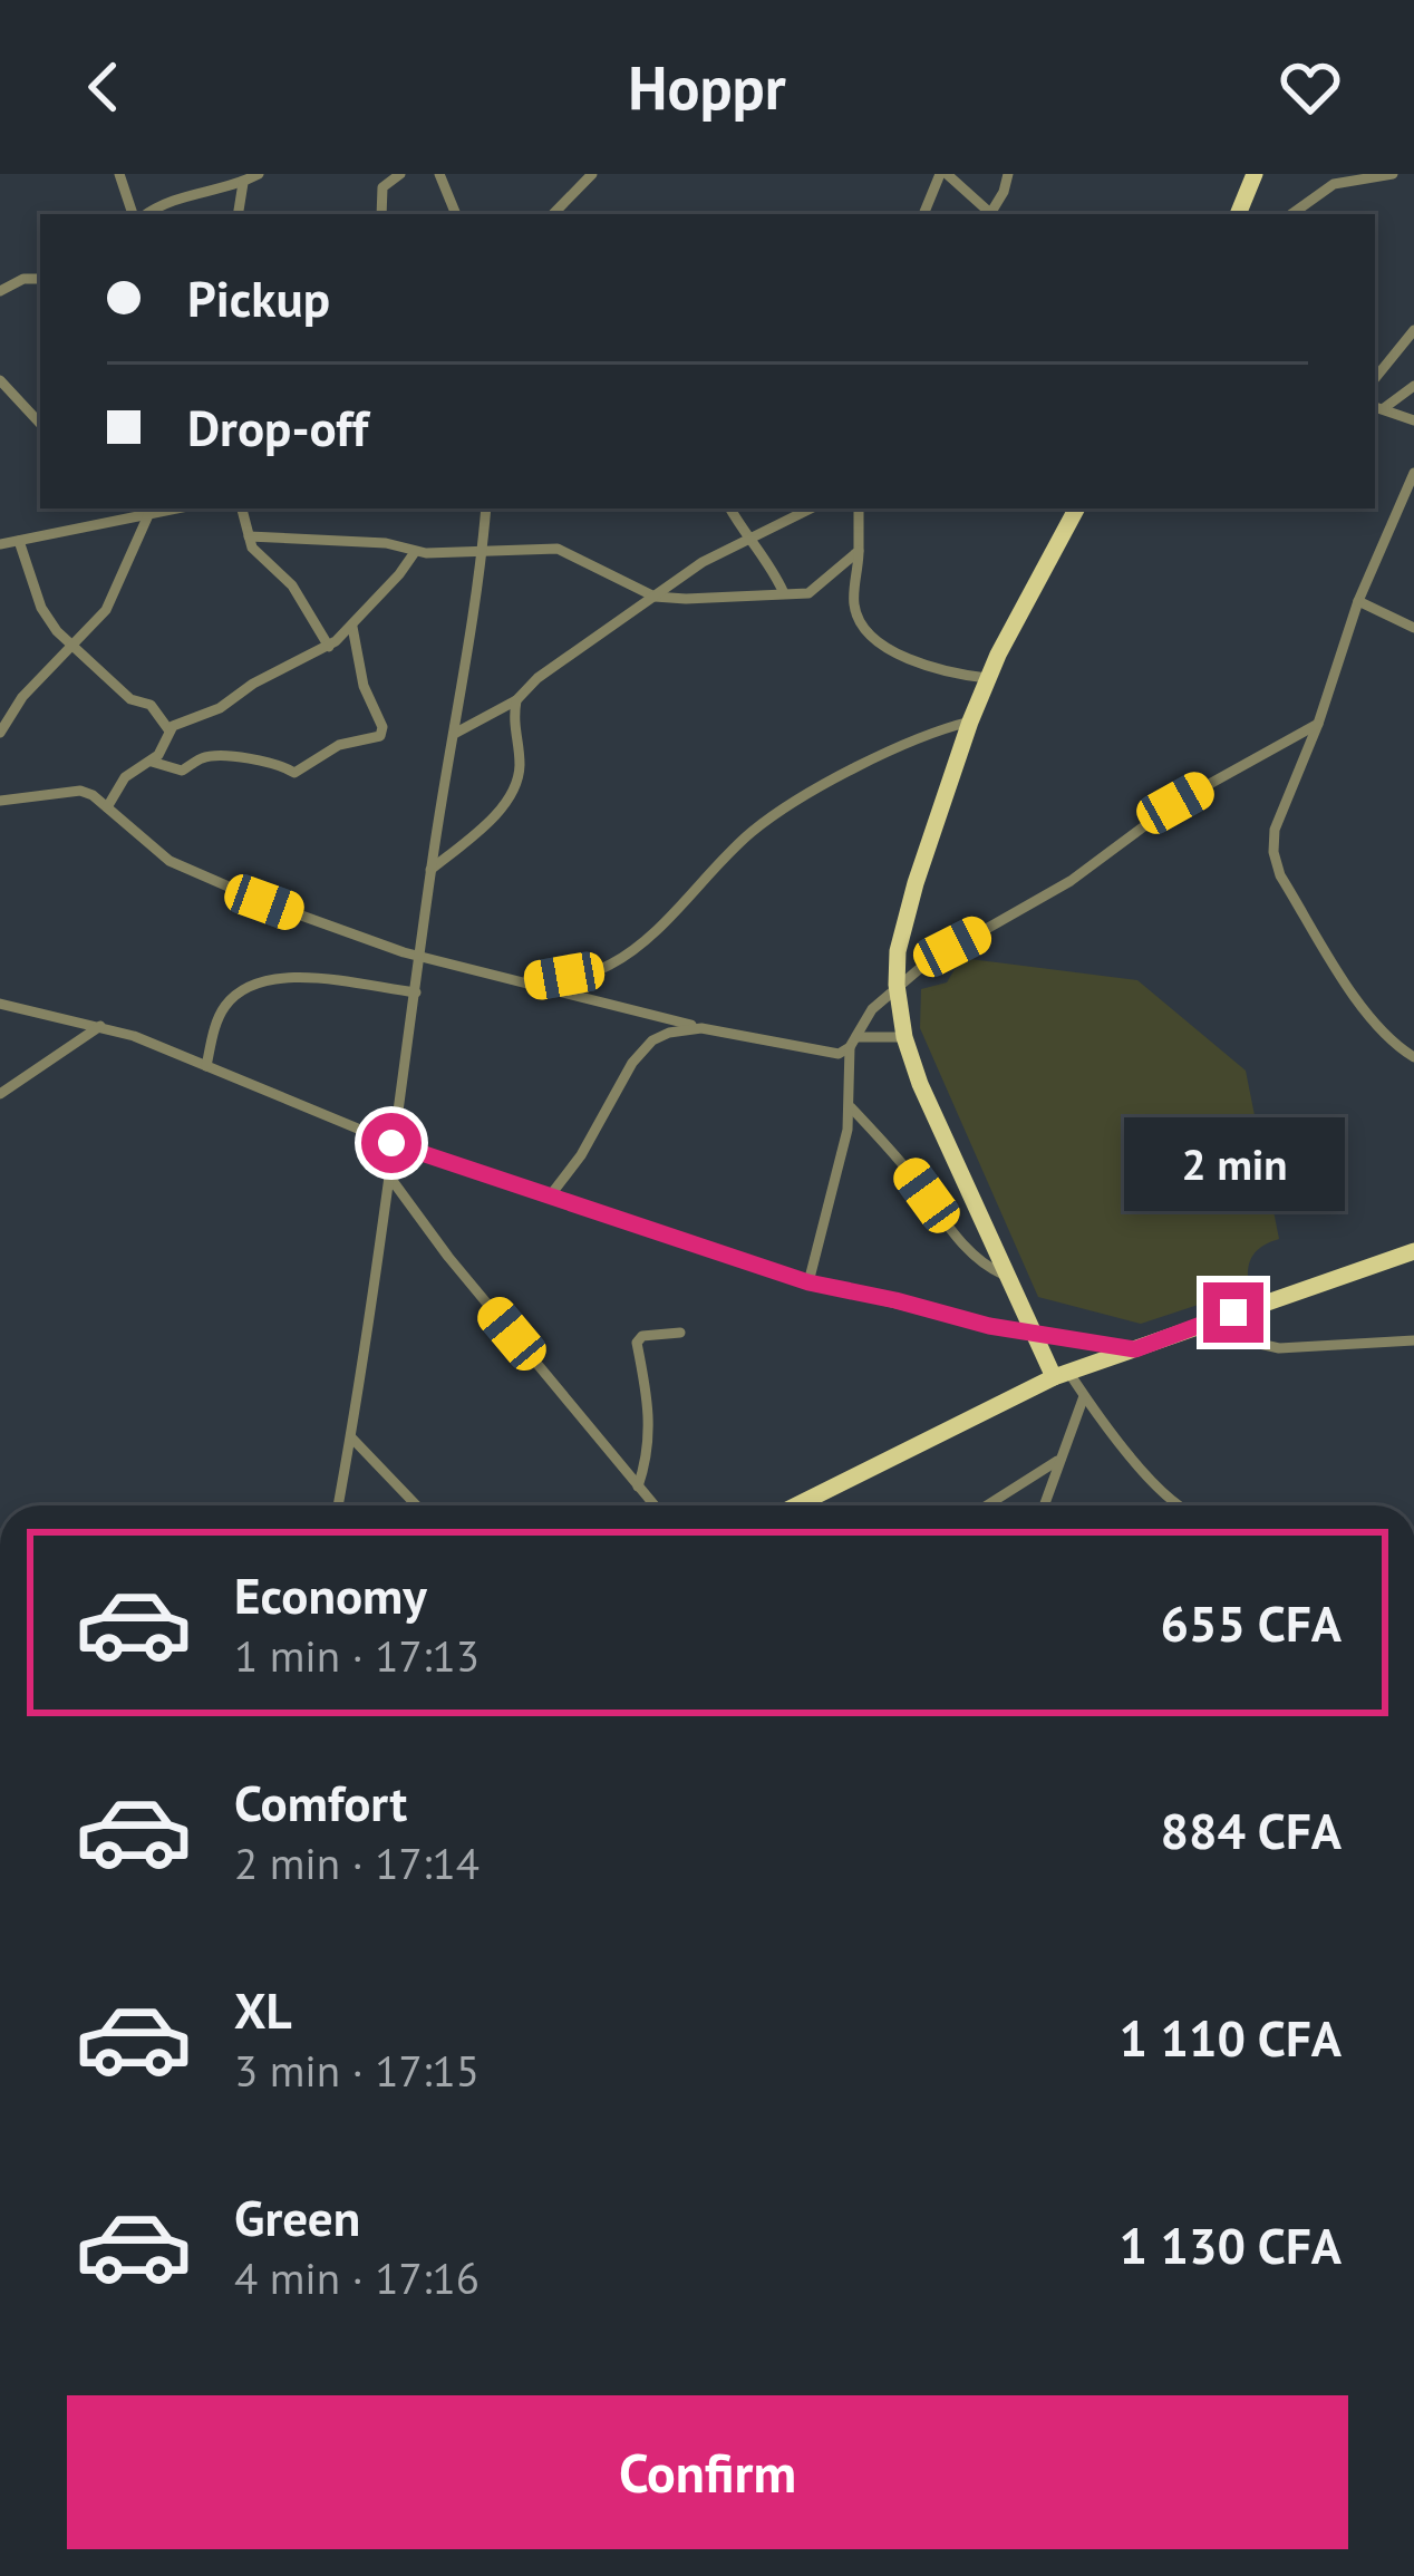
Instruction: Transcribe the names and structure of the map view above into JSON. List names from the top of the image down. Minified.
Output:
{"page":{"header":"Hoppr","banner":["Pickup","Drop-off"],"bubble":"2 min","list":[{"name":"Economy","note":"1 min · 17:13","value":"655 CFA"},{"name":"Comfort","note":"2 min · 17:14","value":"884 CFA"},{"name":"XL","note":"3 min · 17:15","value":"1 110 CFA"},{"name":"Green","note":"4 min · 17:16","value":"1 130 CFA"}],"buttons":"Confirm"}}
